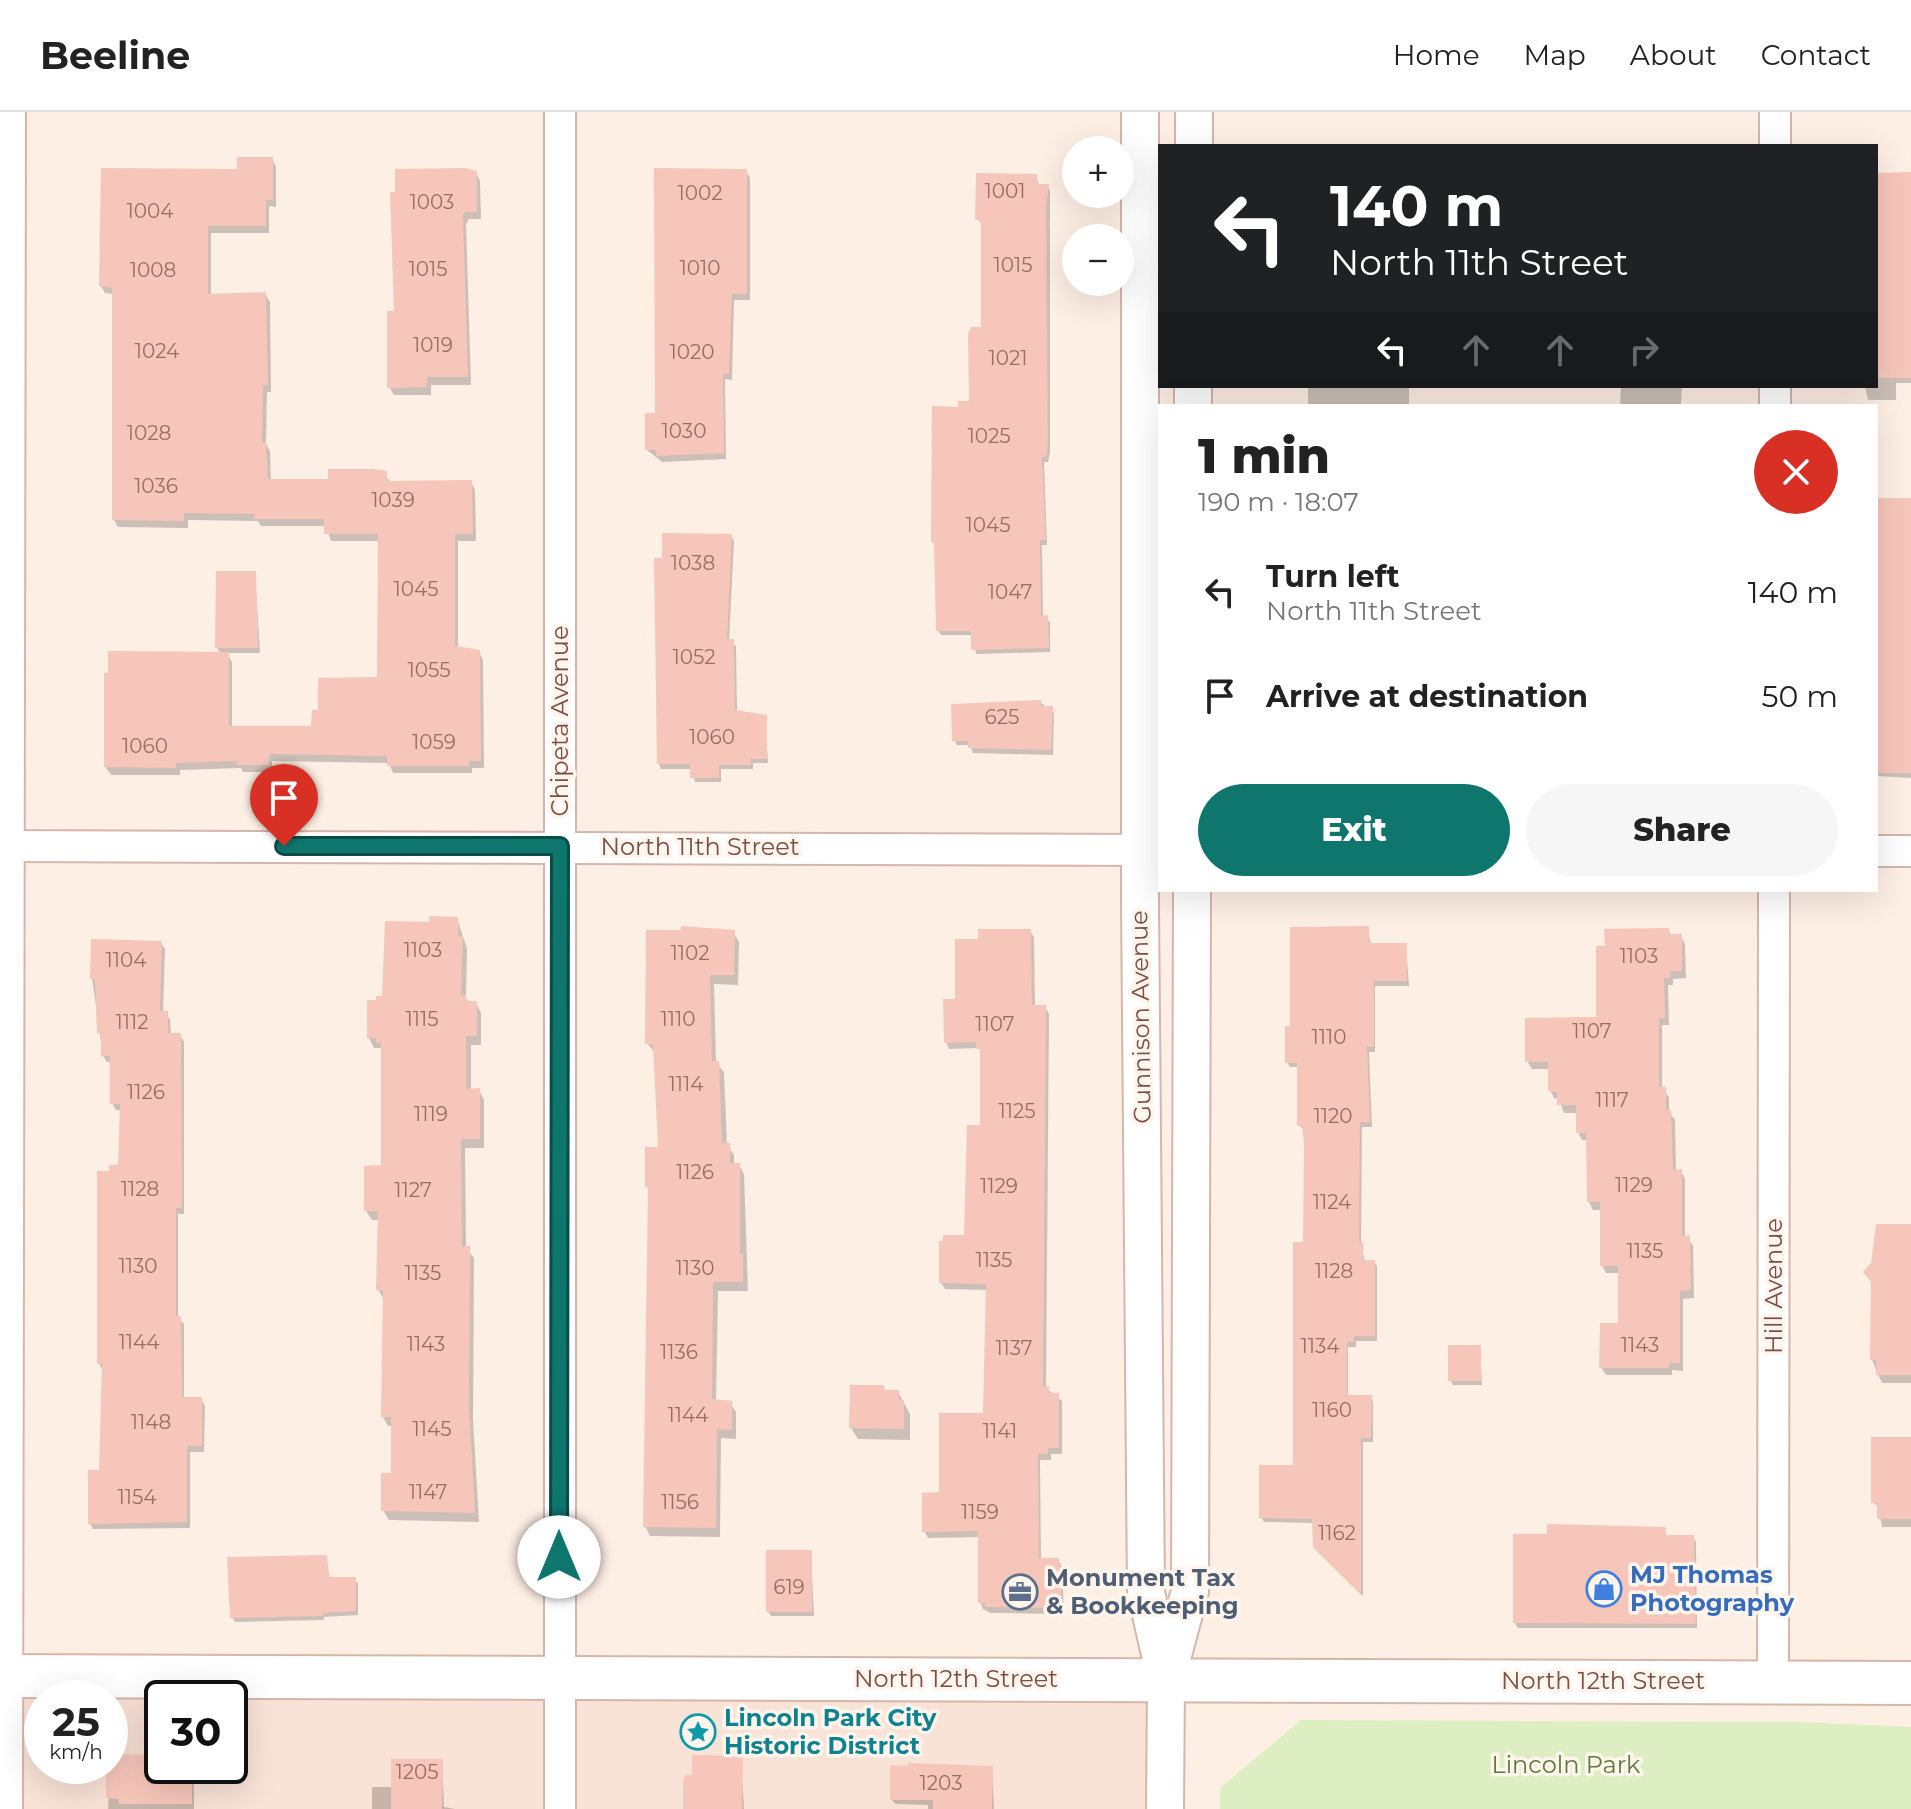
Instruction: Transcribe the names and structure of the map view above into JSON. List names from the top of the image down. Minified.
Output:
{"streets":{"main road":["North 12th Street"],"street":["Chipeta Avenue","North 11th Street","Gunnison Avenue","Hill Avenue"]},"crossings":[["Chipeta Avenue","North 11th Street"],["Chipeta Avenue","North 12th Street"],["North 11th Street","Gunnison Avenue"],["Gunnison Avenue","North 12th Street"],["Hill Avenue","North 12th Street"]],"parks":["Lincoln Park"],"places":{"shop":["MJ Thomas Photography"],"office":["Monument Tax & Bookkeeping"],"place":["Lincoln Park City Historic District"]},"house_numbers":["1001","1002","1003","1004","1015","1010","1015","1008","1019","1024","1020","1021","1030","1028","1025","1036","1039","1045","1038","1045","1047","1052","1055","625","1060","1059","1060","1103","1102","1103","1104","1115","1110","1112","1107","1107","1110","1114","1126","1117","1125","1119","1120","1126","1129","1129","1128","1127","1124","1135","1135","1130","1130","1128","1135","1144","1143","1143","1134","1137","1136","1160","1144","1148","1145","1141","1147","1154","1156","1159","1162","619","1205","1203"],"page":{"header":"Beeline","nav":["Home","Map","About","Contact"],"map_buttons":["+","−"],"turn":["140 m","North 11th Street"],"heading":["1 min","190 m · 18:07"],"list":[{"name":"Turn left","note":"North 11th Street","value":"140 m"},{"name":"Arrive at destination","value":"50 m"}],"buttons":["Exit","Share"],"speed":"25 km/h","limit":"30"}}
